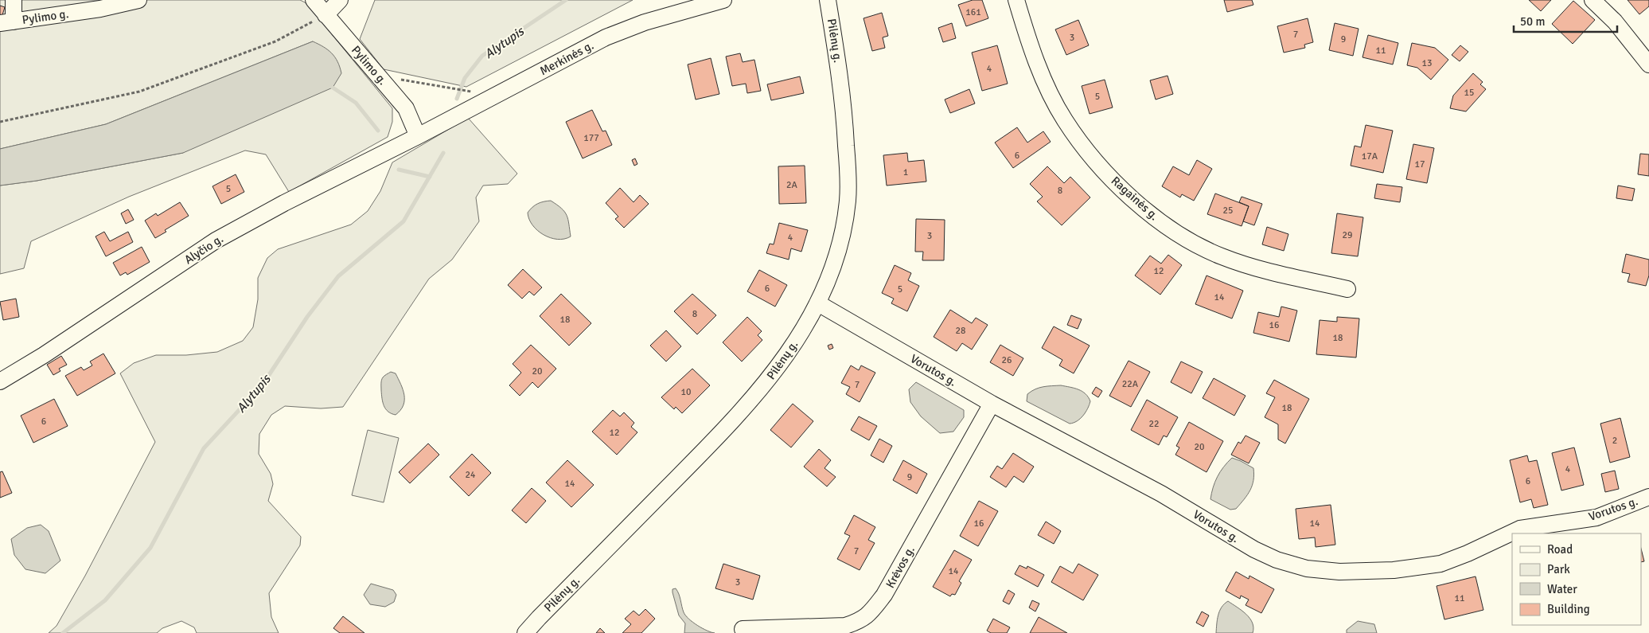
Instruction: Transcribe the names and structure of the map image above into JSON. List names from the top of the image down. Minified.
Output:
{"streets":{"street":["Pylimo g.","Pilėnų g.","Merkinės g.","Ragainės g.","Alyčio g.","Vorutos g.","Krėvos g."]},"crossings":[["Pylimo g.","Merkinės g."],["Pylimo g.","Alyčio g."],["Pilėnų g.","Vorutos g."],["Merkinės g.","Alyčio g."],["Vorutos g.","Krėvos g."]],"water":["Alytupis"],"house_numbers":["161","7","3","9","11","13","4","15","5","177","6","17A","17","1","2A","5","8","25","29","3","4","12","6","5","14","8","18","16","28","18","26","20","22A","7","10","18","6","22","12","2","20","4","24","9","6","14","16","14","7","14","3","11"],"legend":["Road","Park","Water","Building"],"scale_bar":"50 m"}
